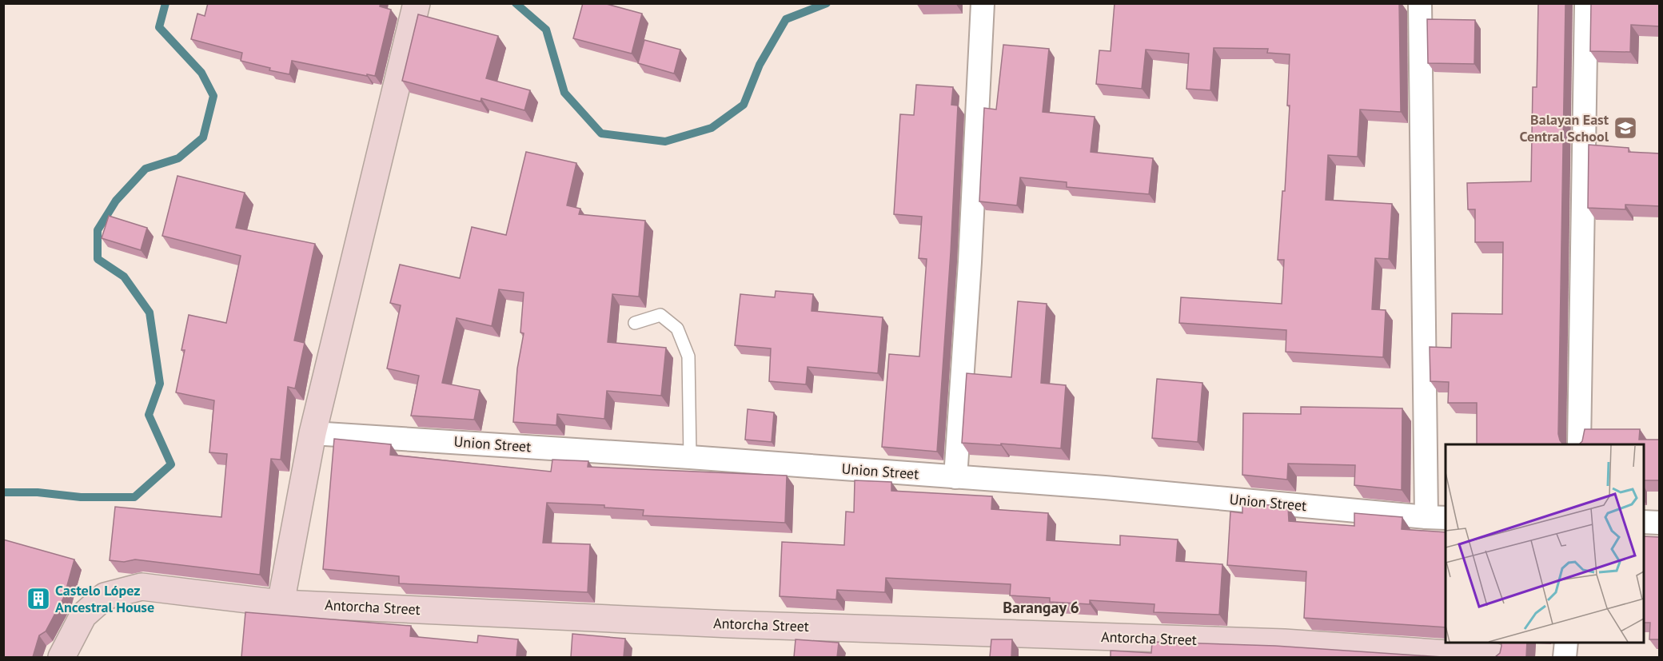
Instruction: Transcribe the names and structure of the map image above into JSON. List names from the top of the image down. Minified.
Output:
{"streets":{"main road":["Antorcha Street"],"street":["Union Street"]},"districts":["Barangay 6"],"places":{"school or university":["Balayan East Central School"],"building":["Castelo López Ancestral House"]}}
